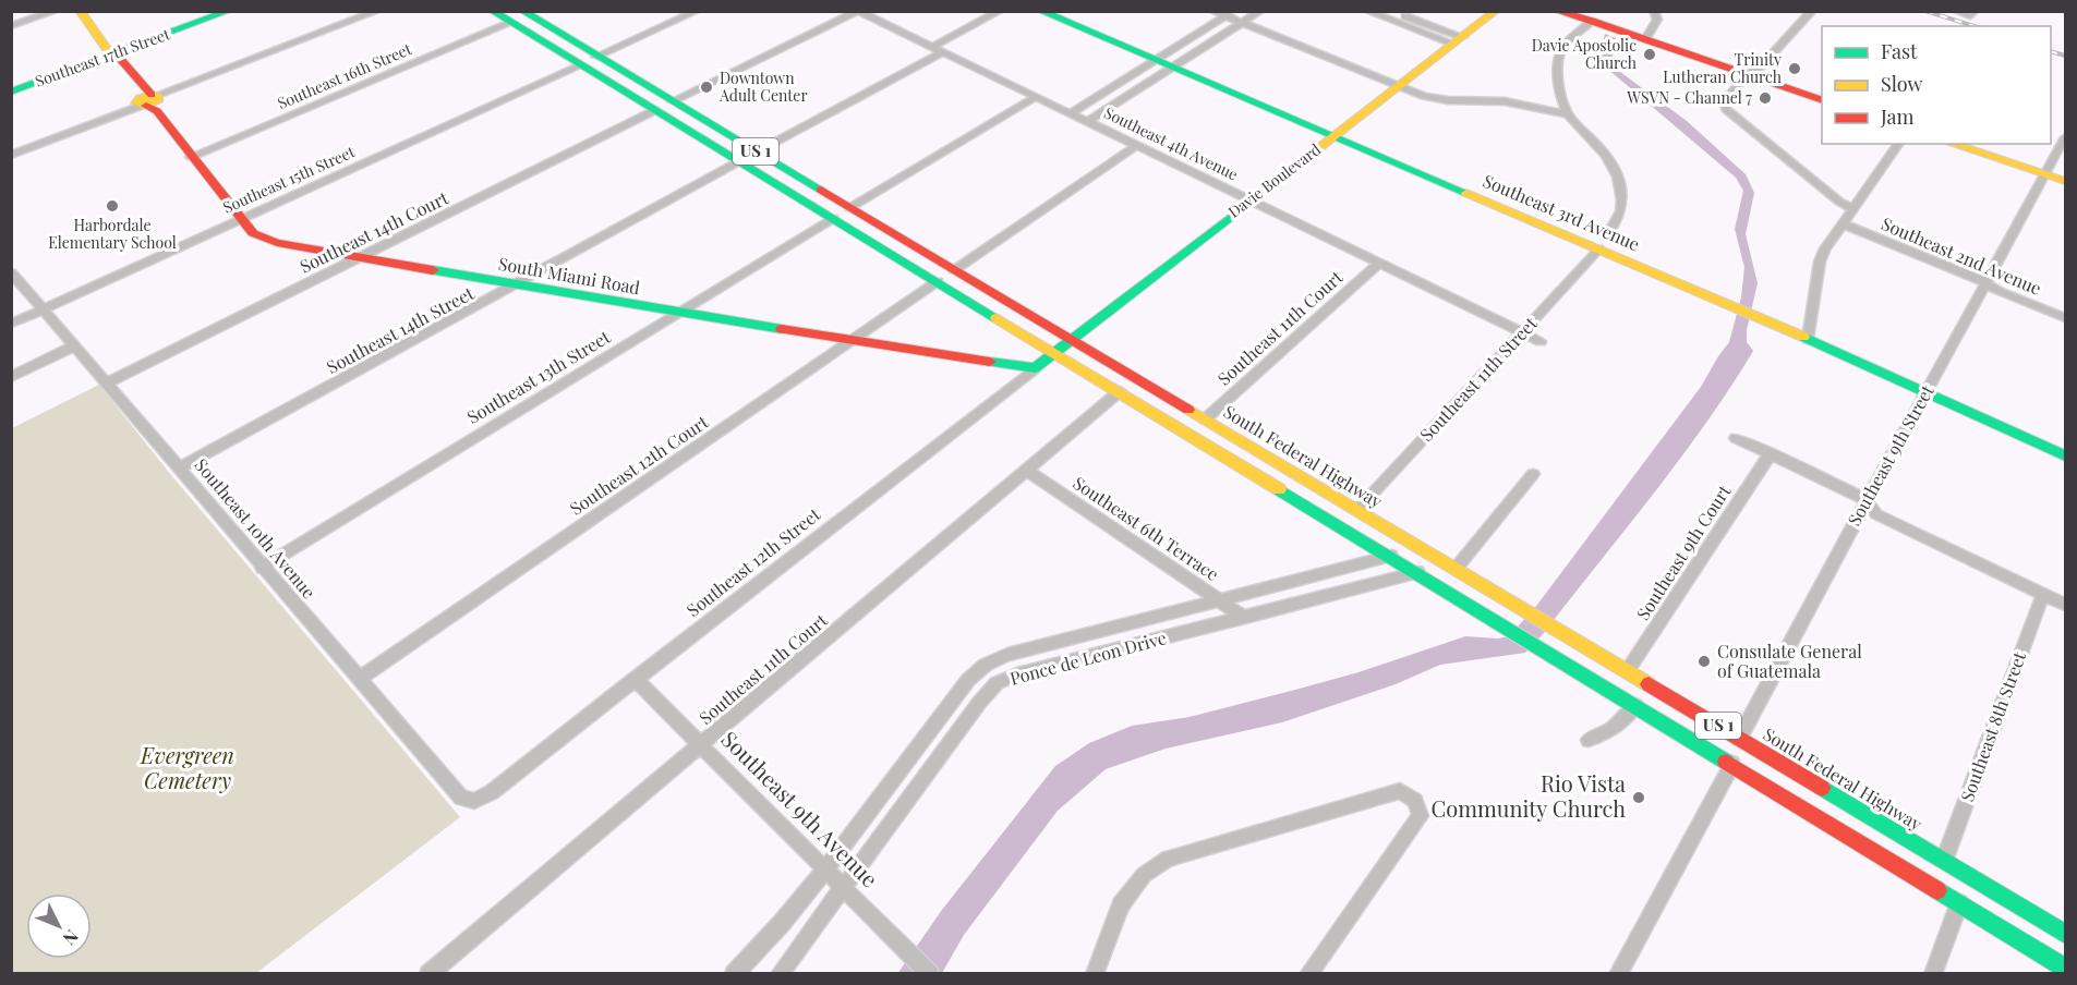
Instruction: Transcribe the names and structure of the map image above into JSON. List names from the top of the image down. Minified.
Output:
{"streets":{"main road":["Southeast 17th Street","US 1","Davie Boulevard","Southeast 3rd Avenue","South Miami Road","South Federal Highway","Southeast 12th Street"],"street":["Southeast 16th Street","Southeast 4th Avenue","Southeast 15th Street","Southeast 14th Court","Southeast 2nd Avenue","Southeast 11th Court","Southeast 14th Street","Southeast 13th Street","Southeast 11th Street","Southeast 9th Street","Southeast 12th Court","Southeast 10th Avenue","Southeast 6th Terrace","Southeast 9th Court","Ponce de Leon Drive","Southeast 8th Street","Southeast 9th Avenue"]},"crossings":[["Southeast 17th Street","South Miami Road"],["Southeast 16th Street","US 1"],["Southeast 16th Street","South Miami Road"],["Southeast 4th Avenue","Davie Boulevard"],["Southeast 4th Avenue","Southeast 11th Court"],["Southeast 4th Avenue","Southeast 11th Street"],["US 1","Southeast 15th Street"],["US 1","Davie Boulevard"],["US 1","Southeast 14th Court"],["US 1","Southeast 11th Court"],["US 1","Southeast 14th Street"],["US 1","Southeast 13th Street"],["US 1","Southeast 12th Court"],["US 1","Southeast 12th Street"],["US 1","Ponce de Leon Drive"],["Southeast 15th Street","South Miami Road"],["Southeast 15th Street","Southeast 10th Avenue"],["Davie Boulevard","Southeast 3rd Avenue"],["Davie Boulevard","South Federal Highway"],["Davie Boulevard","Southeast 12th Street"],["Southeast 3rd Avenue","Southeast 11th Street"],["Southeast 3rd Avenue","Southeast 9th Street"],["Southeast 14th Court","South Miami Road"],["Southeast 14th Court","Southeast 10th Avenue"],["Southeast 2nd Avenue","Southeast 9th Street"],["South Miami Road","Southeast 14th Street"],["South Miami Road","Southeast 13th Street"],["South Miami Road","Southeast 12th Court"],["South Miami Road","Southeast 12th Street"],["Southeast 11th Court","South Federal Highway"],["Southeast 11th Court","Southeast 6th Terrace"],["Southeast 11th Court","Southeast 9th Avenue"],["Southeast 14th Street","Southeast 10th Avenue"],["Southeast 13th Street","Southeast 10th Avenue"],["Southeast 11th Street","South Federal Highway"],["Southeast 9th Street","South Federal Highway"],["South Federal Highway","Southeast 9th Court"],["South Federal Highway","Southeast 8th Street"],["Southeast 12th Court","Southeast 10th Avenue"],["Southeast 10th Avenue","Southeast 12th Street"],["Southeast 6th Terrace","Ponce de Leon Drive"],["Southeast 12th Street","Southeast 9th Avenue"],["Ponce de Leon Drive","Southeast 9th Avenue"]],"parks":["Evergreen Cemetery"],"places":["Davie Apostolic Church","Trinity Lutheran Church","Downtown Adult Center","WSVN - Channel 7","Harbordale Elementary School","Consulate General of Guatemala","Rio Vista Community Church"],"legend":["Fast","Slow","Jam"],"north":"bottom right"}
